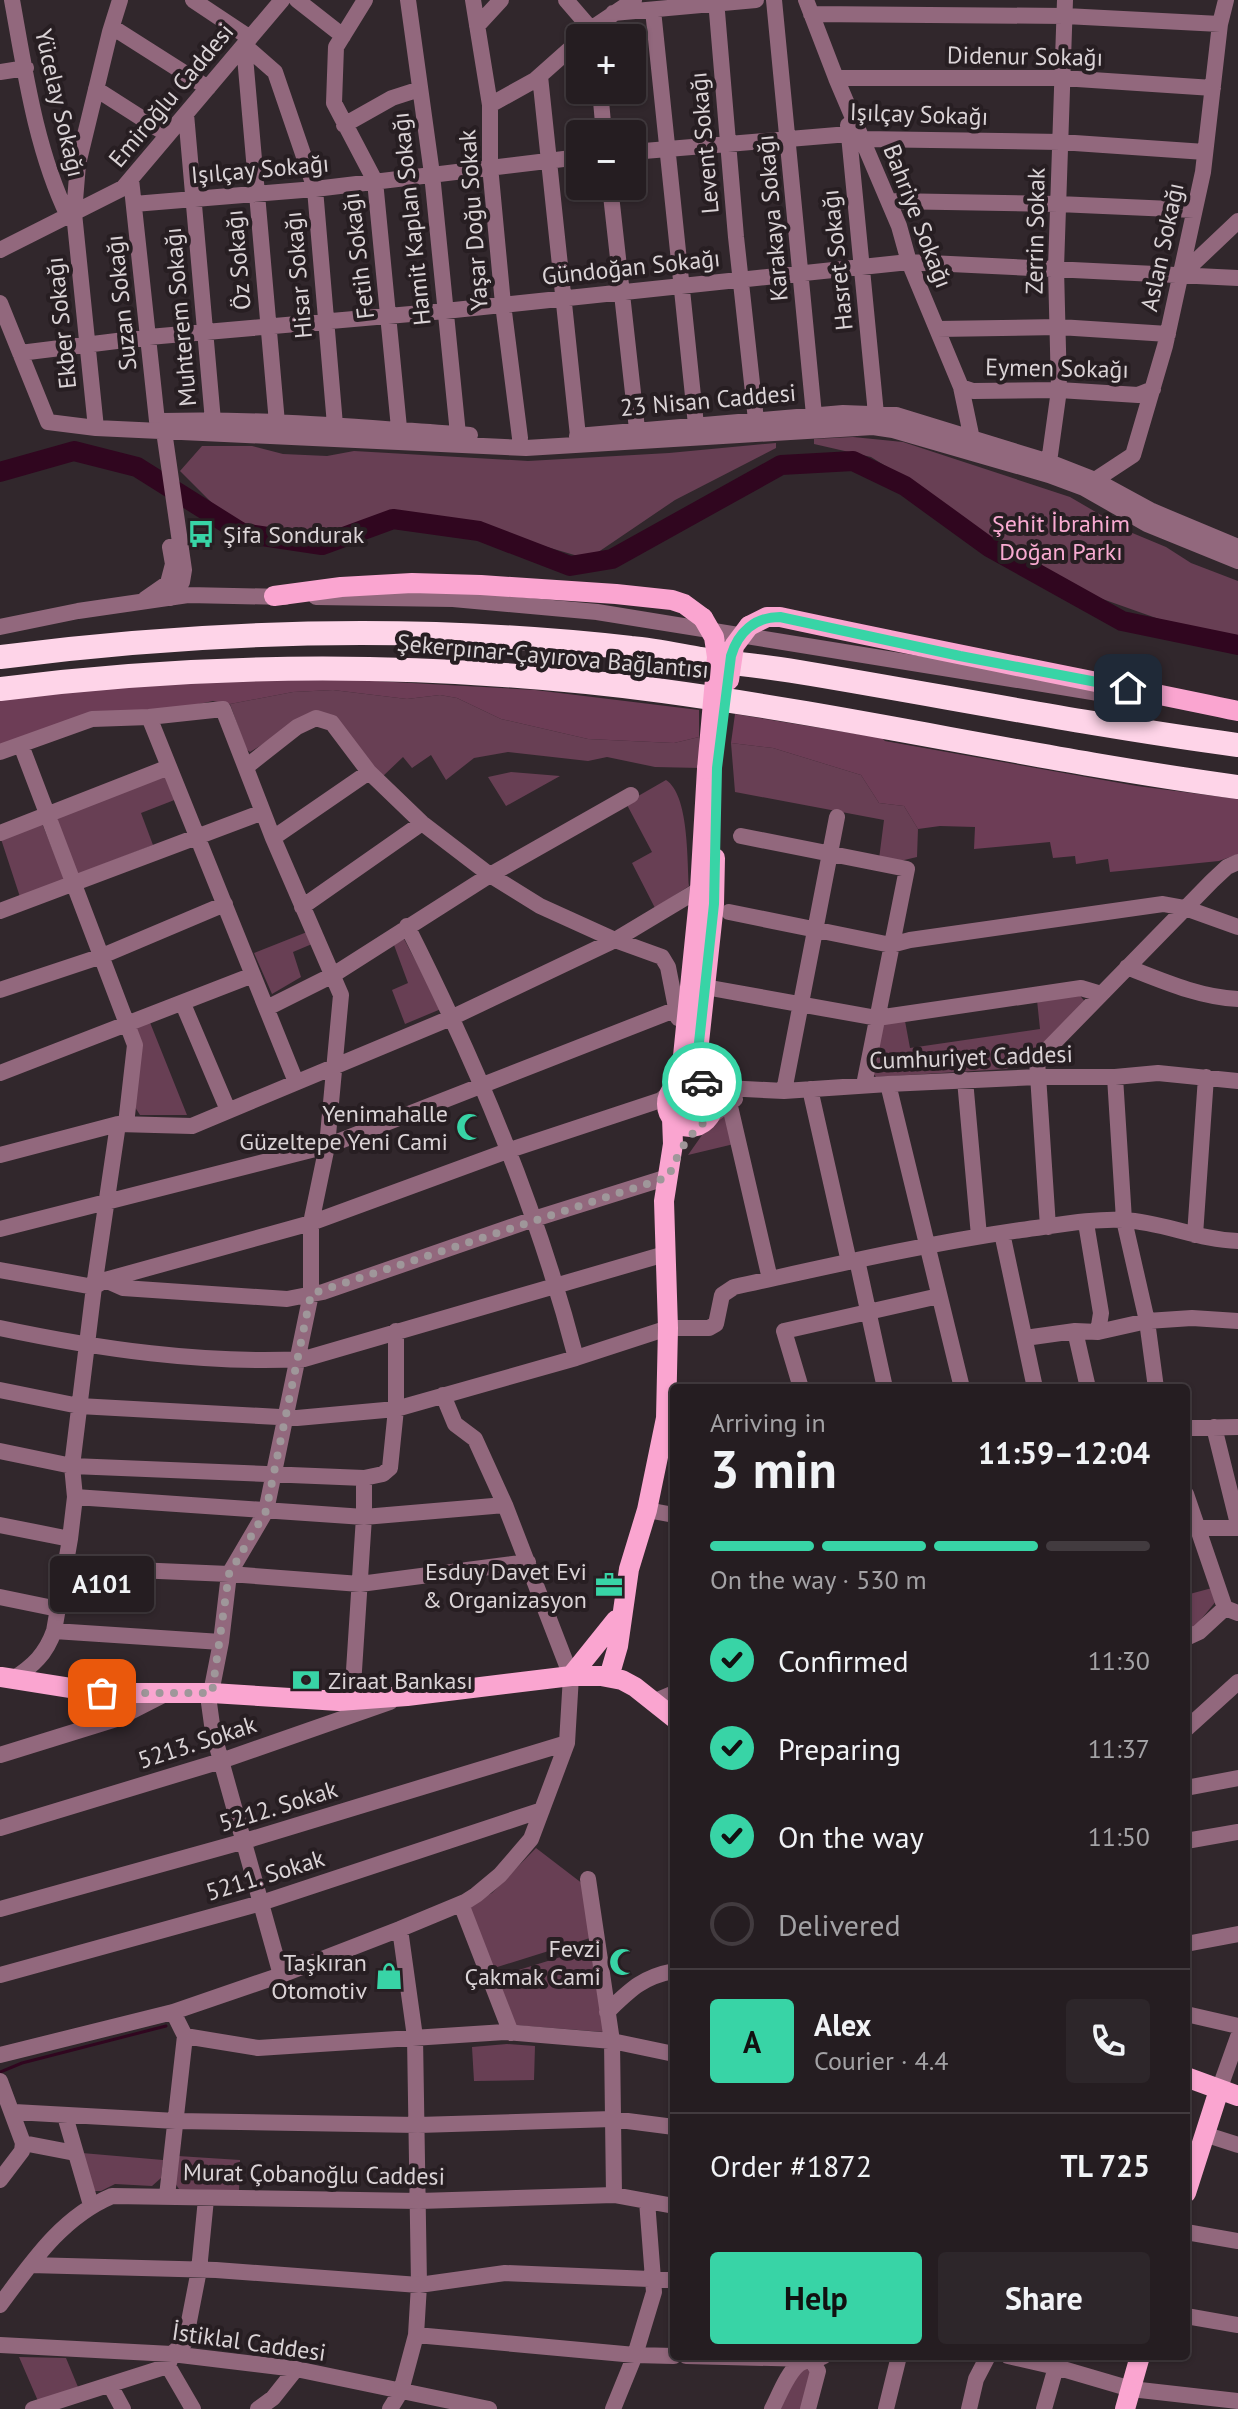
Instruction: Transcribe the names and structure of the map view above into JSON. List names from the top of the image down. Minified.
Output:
{"streets":{"highway":["Şekerpınar-Çayırova Bağlantısı"],"street":["Didenur Sokağı","Emiroğlu Caddesi","Yücelay Sokağı","Işılçay Sokağı","Levent Sokağı","Bahriye Sokağı","Karakaya Sokağı","Hamit Kaplan Sokağı","Yaşar Doğu Sokak","Zerrin Sokak","Aslan Sokağı","Fetih Sokağı","Öz Sokağı","Hasret Sokağı","Gündoğan Sokağı","Hisar Sokağı","Suzan Sokağı","Muhterem Sokağı","Ekber Sokağı","Eymen Sokağı","23 Nisan Caddesi","Cumhuriyet Caddesi","5213. Sokak","5212. Sokak","5211. Sokak","Murat Çobanoğlu Caddesi","İstiklal Caddesi"]},"crossings":[["Didenur Sokağı","Bahriye Sokağı"],["Didenur Sokağı","Zerrin Sokak"],["Didenur Sokağı","Aslan Sokağı"],["Emiroğlu Caddesi","Yücelay Sokağı"],["Emiroğlu Caddesi","Öz Sokağı"],["Emiroğlu Caddesi","Hisar Sokağı"],["Emiroğlu Caddesi","Suzan Sokağı"],["Emiroğlu Caddesi","Muhterem Sokağı"],["Emiroğlu Caddesi","Ekber Sokağı"],["Yücelay Sokağı","Ekber Sokağı"],["Işılçay Sokağı","Levent Sokağı"],["Işılçay Sokağı","Bahriye Sokağı"],["Işılçay Sokağı","Karakaya Sokağı"],["Işılçay Sokağı","Hamit Kaplan Sokağı"],["Işılçay Sokağı","Yaşar Doğu Sokak"],["Işılçay Sokağı","Zerrin Sokak"],["Işılçay Sokağı","Aslan Sokağı"],["Işılçay Sokağı","Fetih Sokağı"],["Işılçay Sokağı","Öz Sokağı"],["Işılçay Sokağı","Hasret Sokağı"],["Işılçay Sokağı","Hisar Sokağı"],["Işılçay Sokağı","Suzan Sokağı"],["Işılçay Sokağı","Muhterem Sokağı"],["Levent Sokağı","Gündoğan Sokağı"],["Levent Sokağı","23 Nisan Caddesi"],["Bahriye Sokağı","Hasret Sokağı"],["Bahriye Sokağı","Gündoğan Sokağı"],["Bahriye Sokağı","Eymen Sokağı"],["Bahriye Sokağı","23 Nisan Caddesi"],["Karakaya Sokağı","Gündoğan Sokağı"],["Karakaya Sokağı","23 Nisan Caddesi"],["Hamit Kaplan Sokağı","Gündoğan Sokağı"],["Hamit Kaplan Sokağı","23 Nisan Caddesi"],["Yaşar Doğu Sokak","Gündoğan Sokağı"],["Yaşar Doğu Sokak","23 Nisan Caddesi"],["Zerrin Sokak","Gündoğan Sokağı"],["Zerrin Sokak","Eymen Sokağı"],["Zerrin Sokak","23 Nisan Caddesi"],["Aslan Sokağı","Gündoğan Sokağı"],["Aslan Sokağı","Eymen Sokağı"],["Aslan Sokağı","23 Nisan Caddesi"],["Fetih Sokağı","Gündoğan Sokağı"],["Fetih Sokağı","23 Nisan Caddesi"],["Öz Sokağı","Gündoğan Sokağı"],["Öz Sokağı","Hisar Sokağı"],["Öz Sokağı","23 Nisan Caddesi"],["Hasret Sokağı","Gündoğan Sokağı"],["Hasret Sokağı","23 Nisan Caddesi"],["Gündoğan Sokağı","Hisar Sokağı"],["Gündoğan Sokağı","Suzan Sokağı"],["Gündoğan Sokağı","Muhterem Sokağı"],["Gündoğan Sokağı","Ekber Sokağı"],["Gündoğan Sokağı","23 Nisan Caddesi"],["Hisar Sokağı","23 Nisan Caddesi"],["Suzan Sokağı","23 Nisan Caddesi"],["Muhterem Sokağı","23 Nisan Caddesi"],["Ekber Sokağı","23 Nisan Caddesi"]],"parks":["Şehit İbrahim Doğan Parkı"],"places":{"bus stop":["Şifa Sondurak"],"mosque":["Yenimahalle Güzeltepe Yeni Cami","Fevzi Çakmak Cami"],"office":["Esduy Davet Evi & Organizasyon"],"bank":["Ziraat Bankası"],"other":["A101"],"shop":["Taşkıran Otomotiv"]},"page":{"map_buttons":["+","−"],"heading":["3 min","Arriving in","11:59–12:04"],"panel":["Alex","Courier · 4.4","Order #1872","TL 725"],"bar":"On the way · 530 m","bubble":"A101","list":[["Confirmed","11:30"],["Preparing","11:37"],["On the way","11:50"],"Delivered"],"round":"A","buttons":["Help","Share"]}}
